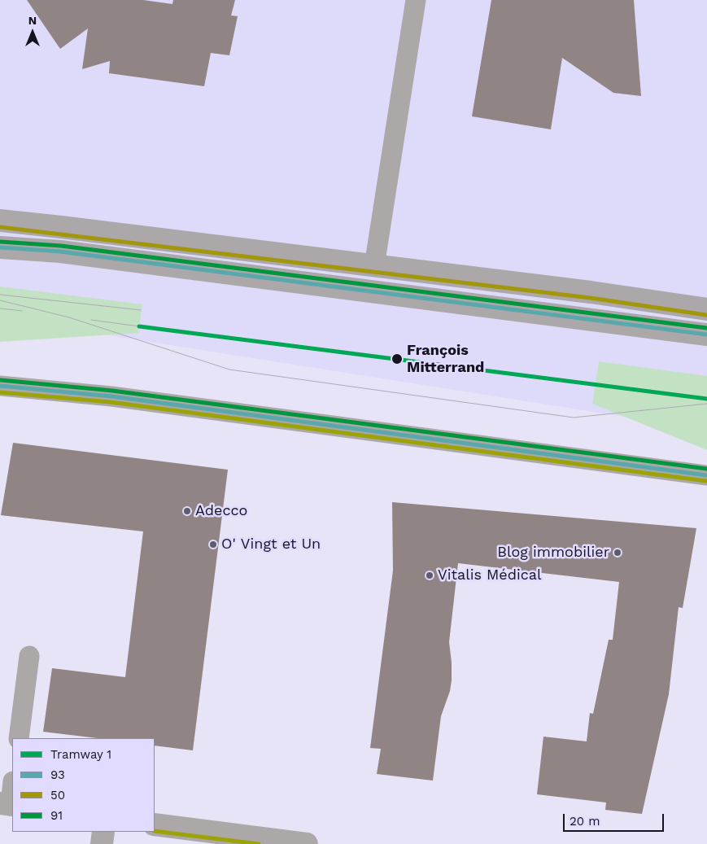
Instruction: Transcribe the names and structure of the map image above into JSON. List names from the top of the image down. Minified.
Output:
{"places":["François Mitterrand","Adecco","O' Vingt et Un","Blog immobilier","Vitalis Médical"],"lines":["transit line 50","transit line 91","transit line 93","tram line 1"],"legend":["Tramway 1","93","50","91"],"scale_bar":"20 m","north":"top"}
